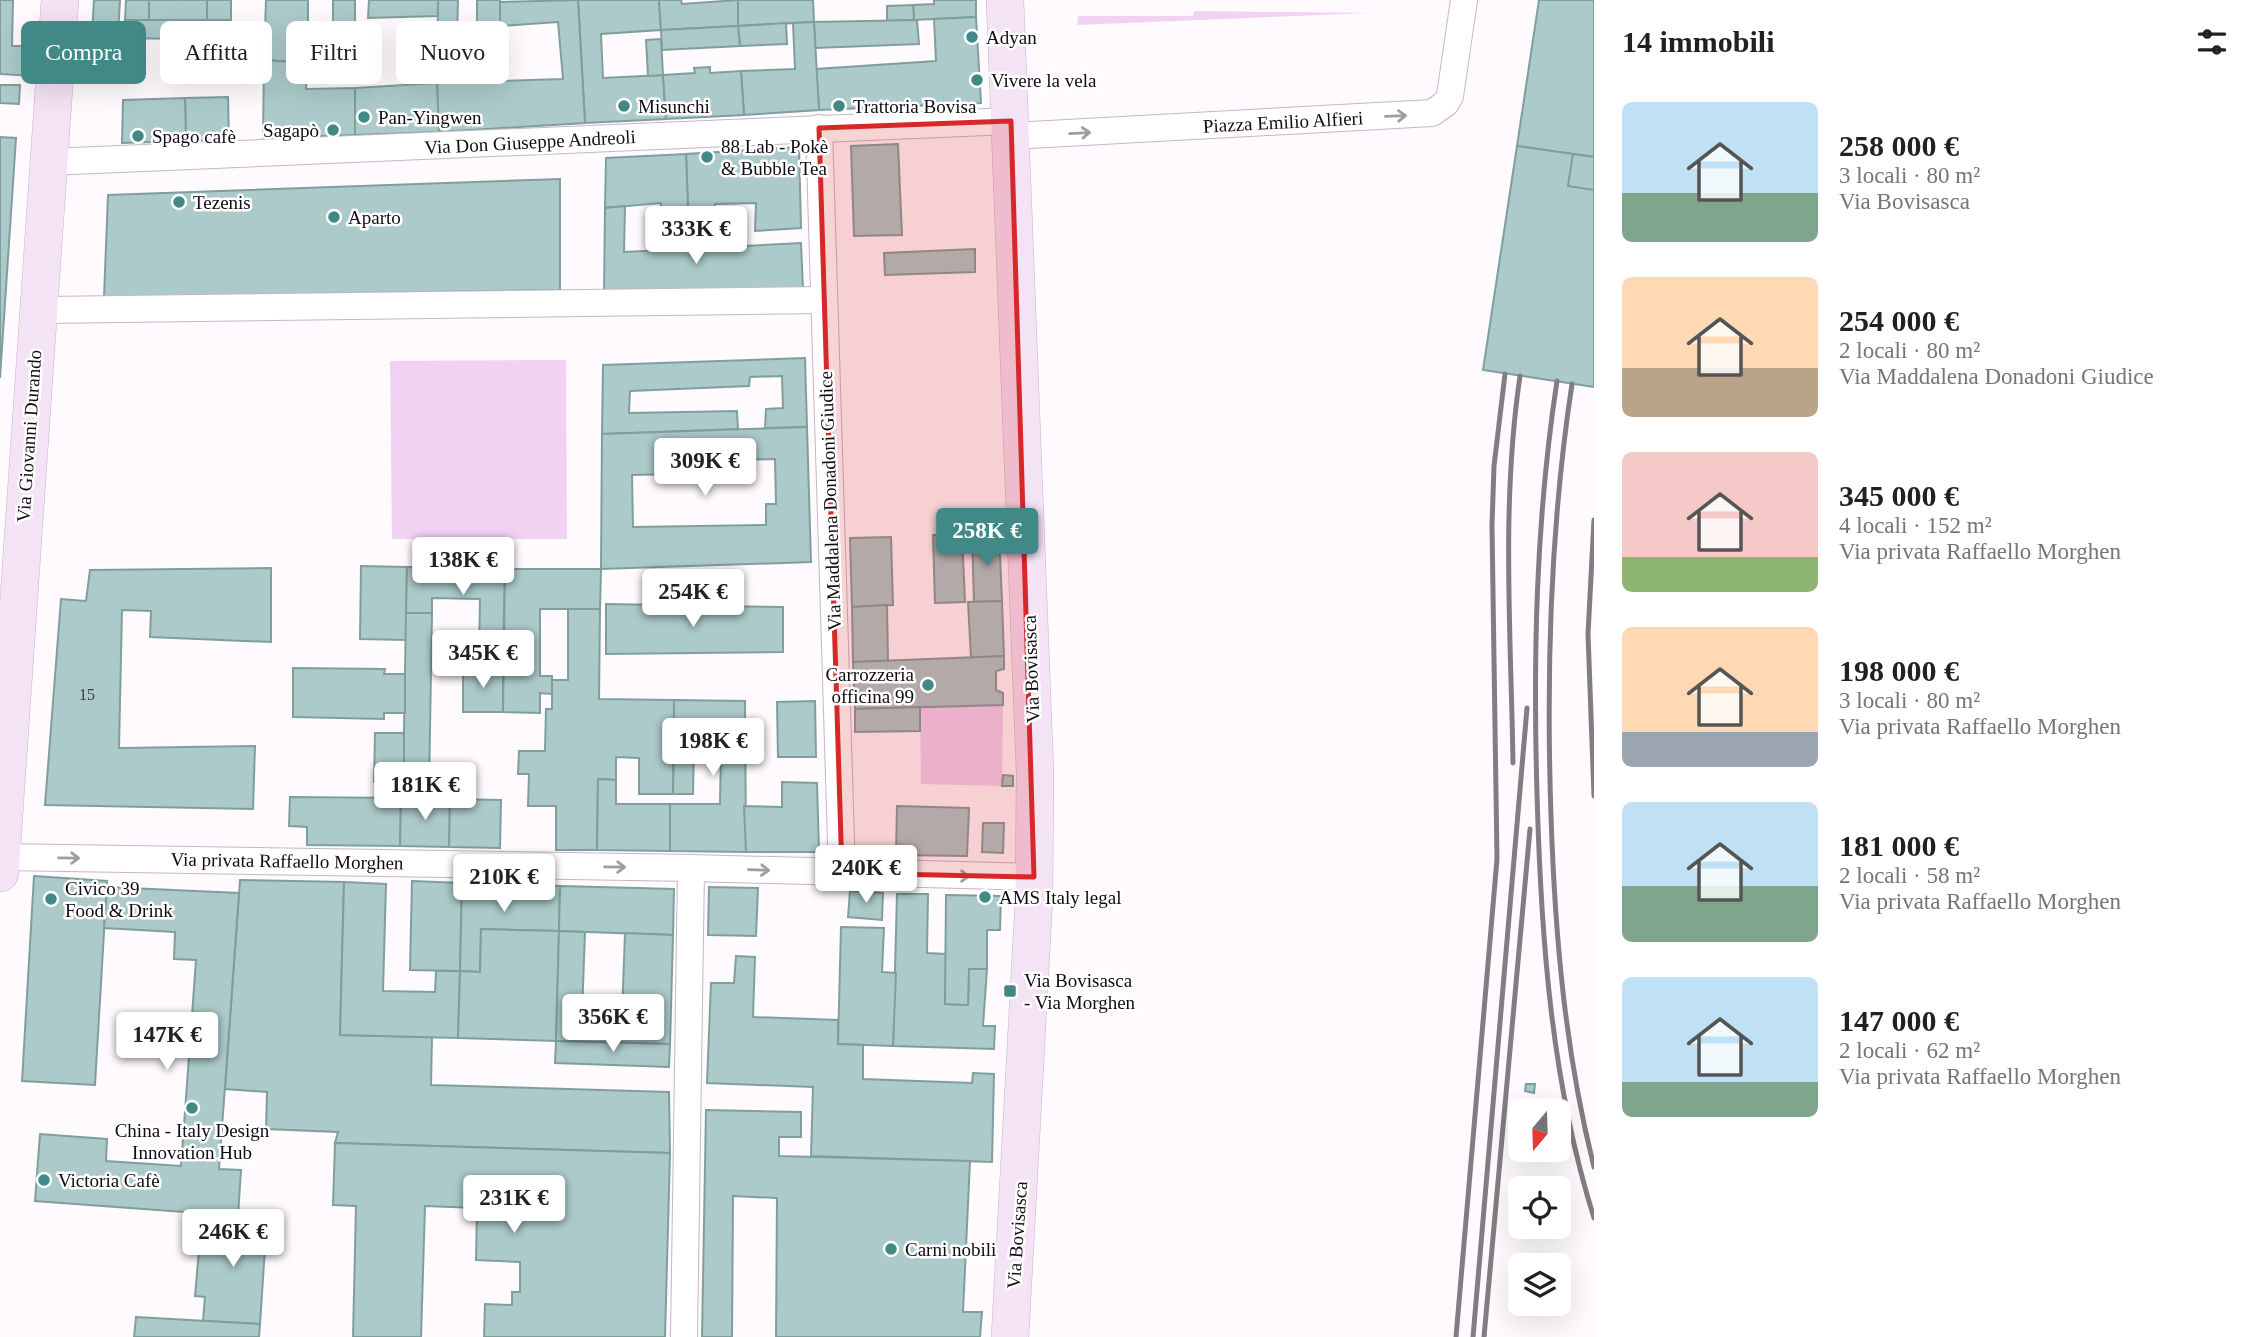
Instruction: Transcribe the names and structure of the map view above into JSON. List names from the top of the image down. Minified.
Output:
{"streets":{"street":["Piazza Emilio Alfieri","Via Don Giuseppe Andreoli","Via Giovanni Durando","Via Maddalena Donadoni Giudice","Via Bovisasca","Via privata Raffaello Morghen"]},"crossings":[["Piazza Emilio Alfieri","Via Don Giuseppe Andreoli"],["Piazza Emilio Alfieri","Via Bovisasca"],["Via Don Giuseppe Andreoli","Via Giovanni Durando"],["Via Don Giuseppe Andreoli","Via Maddalena Donadoni Giudice"],["Via Don Giuseppe Andreoli","Via Bovisasca"],["Via Giovanni Durando","Via privata Raffaello Morghen"],["Via Maddalena Donadoni Giudice","Via privata Raffaello Morghen"],["Via Bovisasca","Via privata Raffaello Morghen"]],"one_way":["Piazza Emilio Alfieri","Via privata Raffaello Morghen"],"places":{"other":["Adyan","Vivere la vela","Misunchi","Trattoria Bovisa","Pan-Yingwen","Sagapò","Spago cafè","88 Lab - Pokè & Bubble Tea","Tezenis","Aparto","Carrozzeria officina 99","AMS Italy legal","Civico 39 Food & Drink","China - Italy Design Innovation Hub","Victoria Cafè","Carni nobili"],"transit":["Via Bovisasca - Via Morghen"]},"house_numbers":["15"],"north":"bottom","page":{"heading":"14 immobili","chip":["Compra","Affitta","Filtri","Nuovo"],"list":[{"name":"258 000 €","note":"3 locali · 80 m² · Via Bovisasca"},{"name":"254 000 €","note":"2 locali · 80 m² · Via Maddalena Donadoni Giudice"},{"name":"345 000 €","note":"4 locali · 152 m² · Via privata Raffaello Morghen"},{"name":"198 000 €","note":"3 locali · 80 m² · Via privata Raffaello Morghen"},{"name":"181 000 €","note":"2 locali · 58 m² · Via privata Raffaello Morghen"},{"name":"147 000 €","note":"2 locali · 62 m² · Via privata Raffaello Morghen"}],"price":["333K €","309K €","258K €","138K €","254K €","345K €","198K €","181K €","240K €","210K €","356K €","147K €","231K €","246K €"]}}
